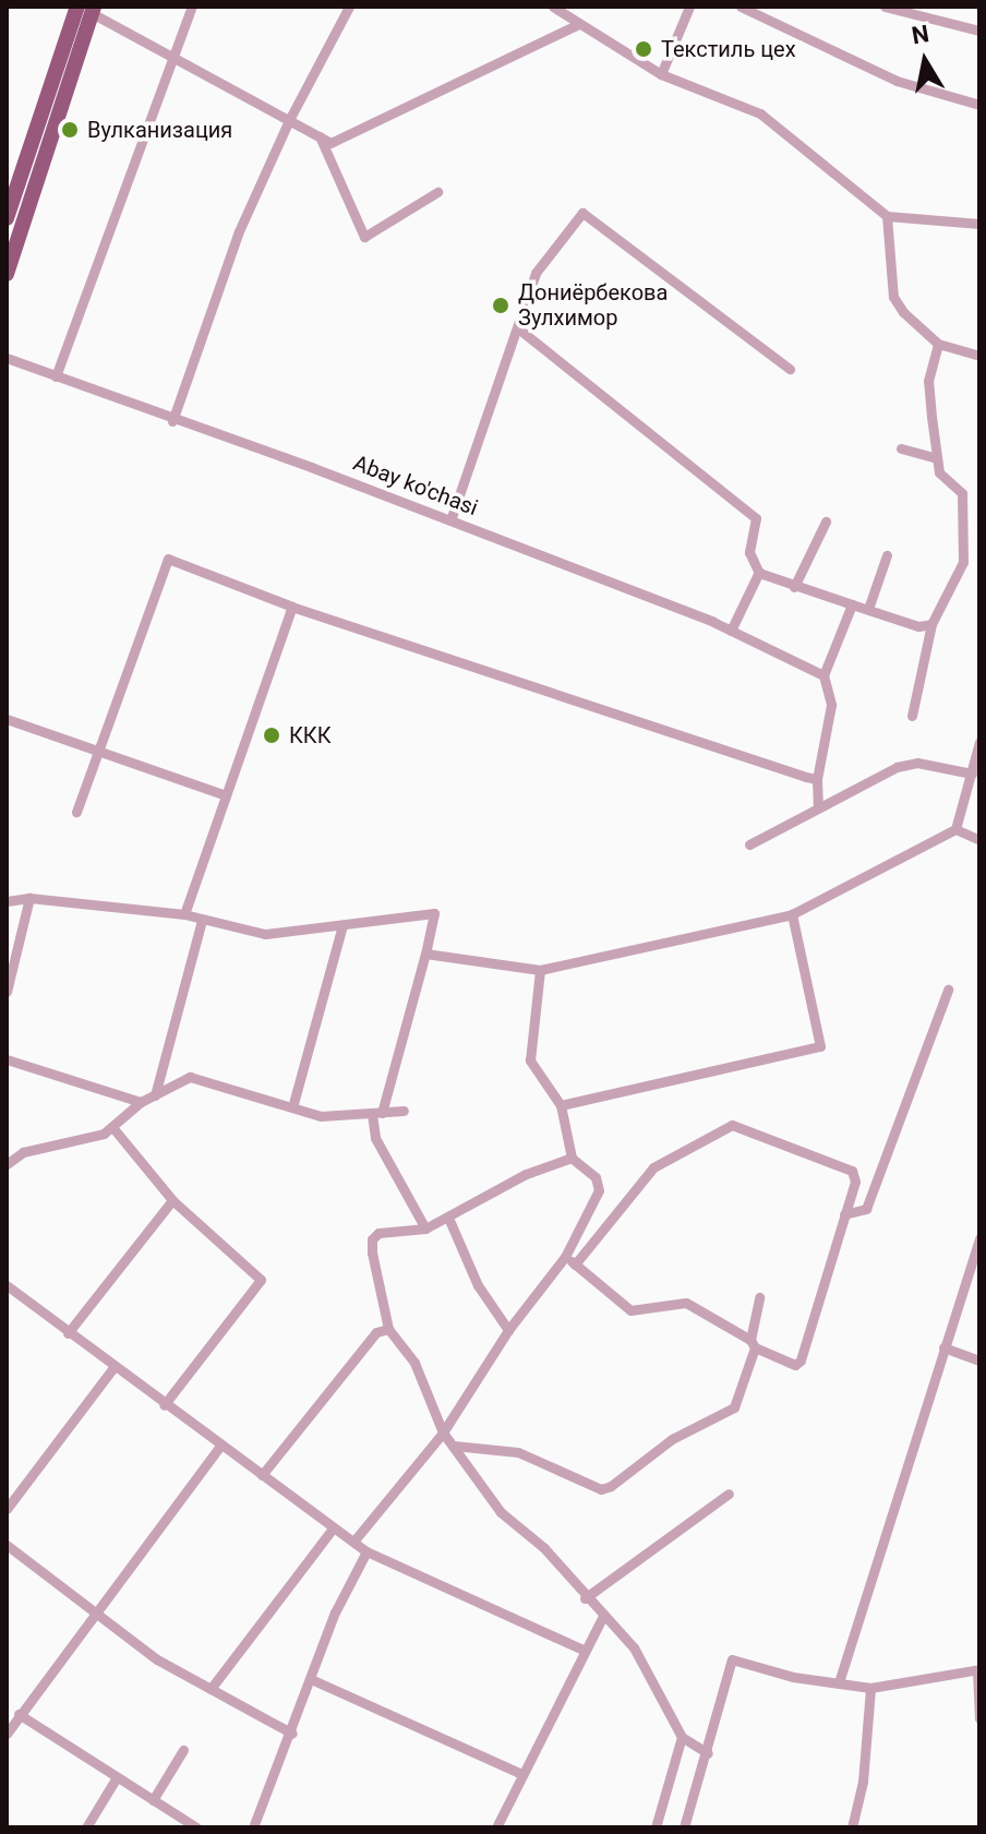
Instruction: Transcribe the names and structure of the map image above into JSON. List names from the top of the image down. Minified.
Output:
{"streets":{"street":["Abay ko'chasi"]},"places":["Текстиль цех","Вулканизация","Дониёрбекова Зулхимор","ККК"],"north":"top"}
